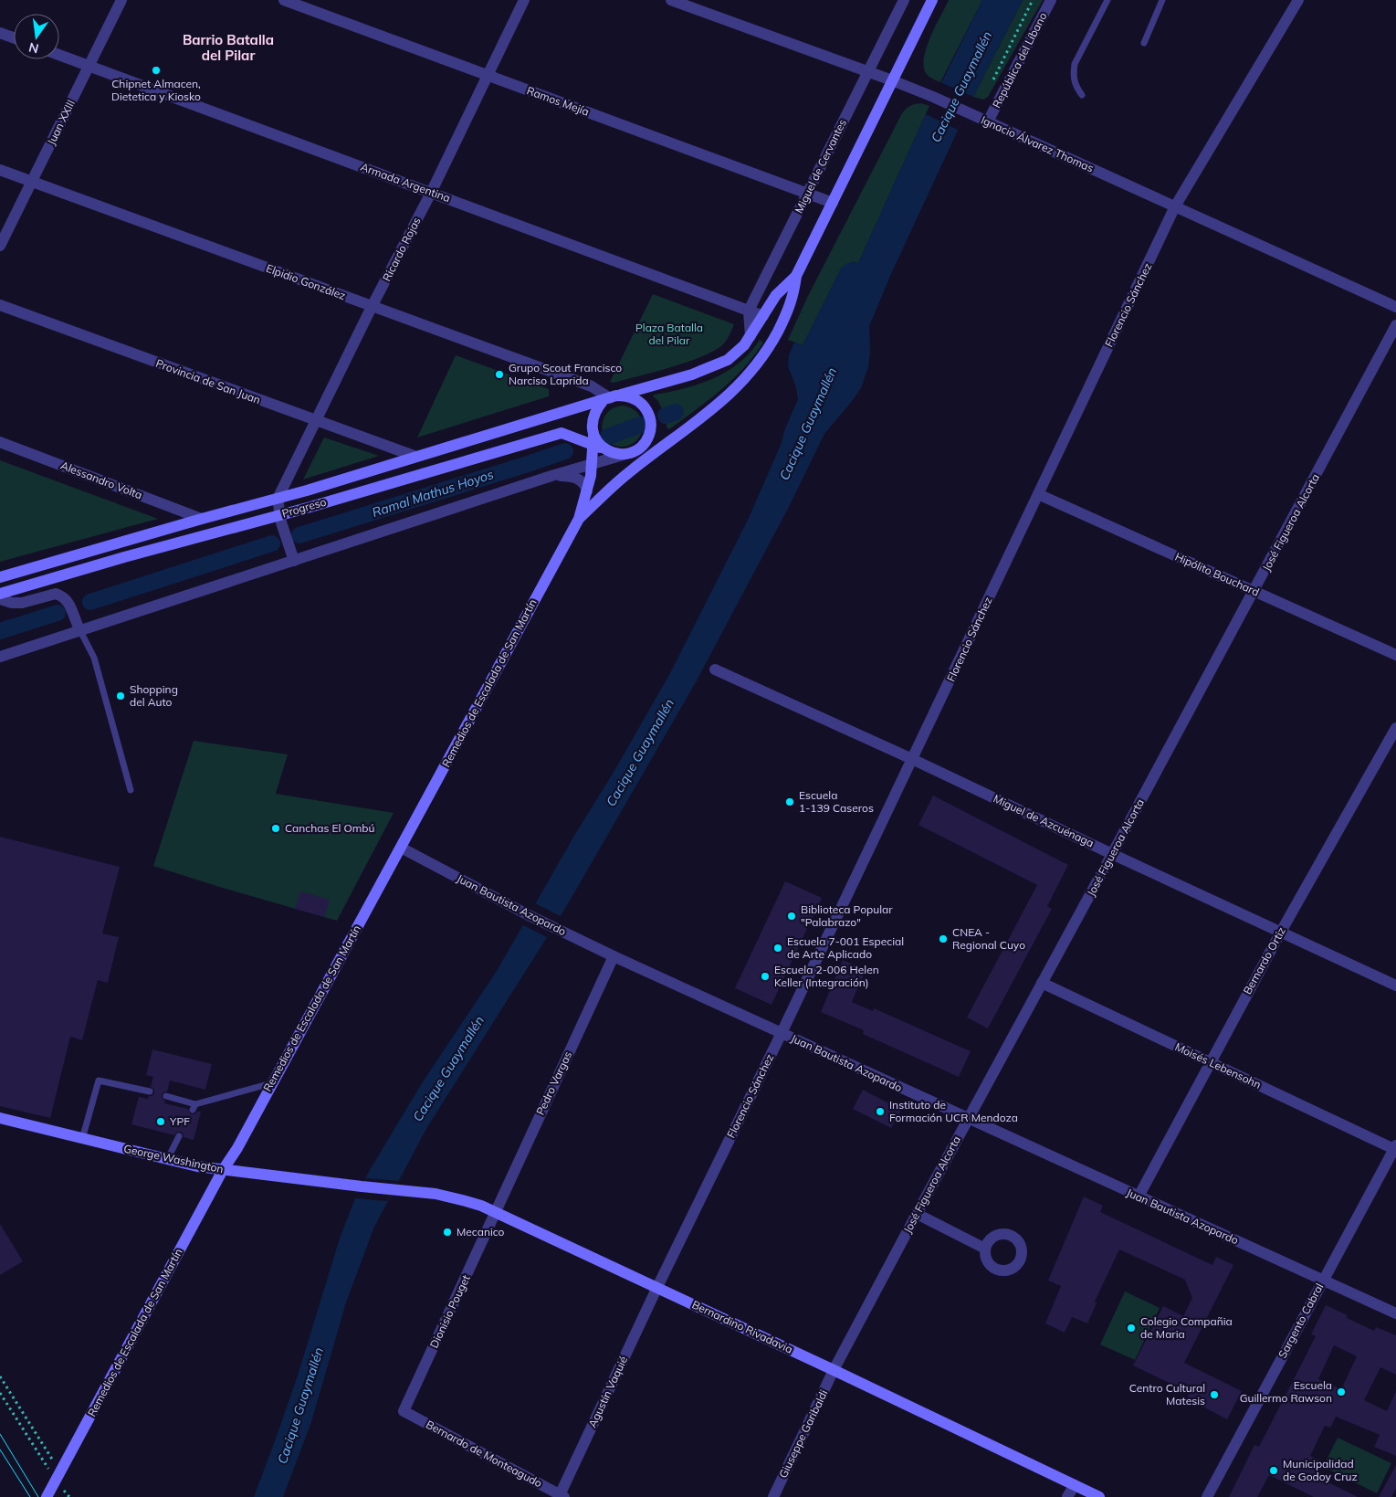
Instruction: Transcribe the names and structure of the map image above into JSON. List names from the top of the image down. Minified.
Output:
{"streets":{"main road":["Progreso","Remedios de Escalada de San Martín","George Washington","Bernardino Rivadavia"],"street":["República del Líbano","Ramos Mejía","Juan XXIII","Ignacio Álvarez Thomas","Miguel de Cervantes","Armada Argentina","Ricardo Rojas","Elpidio González","Florencio Sánchez","Provincia de San Juan","Alessandro Volta","José Figueroa Alcorta","Hipólito Bouchard","Miguel de Azcuénaga","Juan Bautista Azopardo","Bernardo Ortiz","Moisés Lebensohn","Pedro Vargas","Dionisio Pouget","Sargento Cabral","Agustín Vaquié","Giuseppe Garibaldi","Bernardo de Monteagudo"]},"crossings":[["República del Líbano","Ignacio Álvarez Thomas"],["Ramos Mejía","Miguel de Cervantes"],["Ramos Mejía","Ricardo Rojas"],["Juan XXIII","Armada Argentina"],["Juan XXIII","Elpidio González"],["Ignacio Álvarez Thomas","Miguel de Cervantes"],["Ignacio Álvarez Thomas","Florencio Sánchez"],["Miguel de Cervantes","Armada Argentina"],["Armada Argentina","Ricardo Rojas"],["Ricardo Rojas","Elpidio González"],["Ricardo Rojas","Provincia de San Juan"],["Ricardo Rojas","Progreso"],["Elpidio González","Progreso"],["Elpidio González","Remedios de Escalada de San Martín"],["Florencio Sánchez","Hipólito Bouchard"],["Florencio Sánchez","Miguel de Azcuénaga"],["Florencio Sánchez","Juan Bautista Azopardo"],["Florencio Sánchez","Bernardino Rivadavia"],["Florencio Sánchez","Agustín Vaquié"],["Provincia de San Juan","Progreso"],["Alessandro Volta","Progreso"],["Progreso","Remedios de Escalada de San Martín"],["José Figueroa Alcorta","Hipólito Bouchard"],["José Figueroa Alcorta","Miguel de Azcuénaga"],["José Figueroa Alcorta","Juan Bautista Azopardo"],["José Figueroa Alcorta","Moisés Lebensohn"],["José Figueroa Alcorta","Bernardino Rivadavia"],["José Figueroa Alcorta","Giuseppe Garibaldi"],["Remedios de Escalada de San Martín","Juan Bautista Azopardo"],["Remedios de Escalada de San Martín","George Washington"],["Miguel de Azcuénaga","Bernardo Ortiz"],["Juan Bautista Azopardo","Bernardo Ortiz"],["Juan Bautista Azopardo","Pedro Vargas"],["Juan Bautista Azopardo","Sargento Cabral"],["Bernardo Ortiz","Moisés Lebensohn"],["Moisés Lebensohn","Sargento Cabral"],["Pedro Vargas","Dionisio Pouget"],["Pedro Vargas","Bernardino Rivadavia"],["George Washington","Bernardino Rivadavia"],["Dionisio Pouget","Bernardino Rivadavia"],["Dionisio Pouget","Bernardo de Monteagudo"],["Bernardino Rivadavia","Agustín Vaquié"],["Bernardino Rivadavia","Giuseppe Garibaldi"],["Agustín Vaquié","Bernardo de Monteagudo"]],"districts":["Barrio Batalla del Pilar"],"water":["Cacique Guaymallén","Ramal Mathus Hoyos"],"parks":["Plaza Batalla del Pilar"],"places":["Chipnet Almacen, Dietetica y Kiosko","Grupo Scout Francisco Narciso Laprida","Shopping del Auto","Escuela 1-139 Caseros","Canchas El Ombú","Biblioteca Popular \"Palabrazo\"","CNEA - Regional Cuyo","Escuela 7-001 Especial de Arte Aplicado","Escuela 2-006 Helen Keller (Integración)","Instituto de Formación UCR Mendoza","YPF","Mecanico","Colegio Compañia de Maria","Escuela Guillermo Rawson","Centro Cultural Matesis","Municipalidad de Godoy Cruz"],"north":"bottom"}
